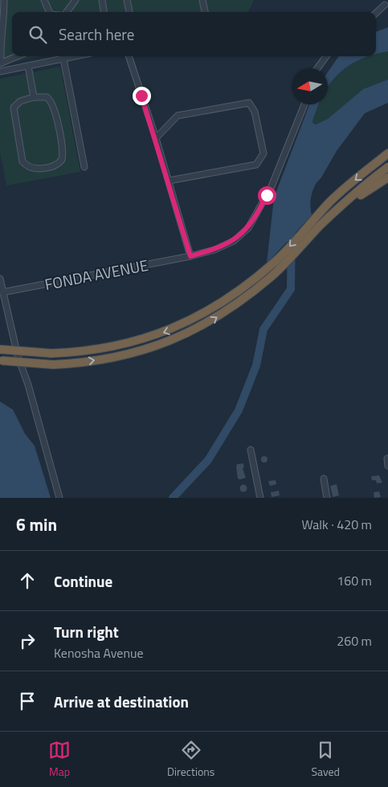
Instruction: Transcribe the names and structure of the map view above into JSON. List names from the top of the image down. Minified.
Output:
{"streets":{"street":["FONDA AVENUE"]},"north":"left","page":{"search":"Search here","heading":["6 min","Walk · 420 m"],"list":[["Continue","160 m"],["Turn right","Kenosha Avenue","260 m"],"Arrive at destination"],"nav":["Map","Directions","Saved"]}}
